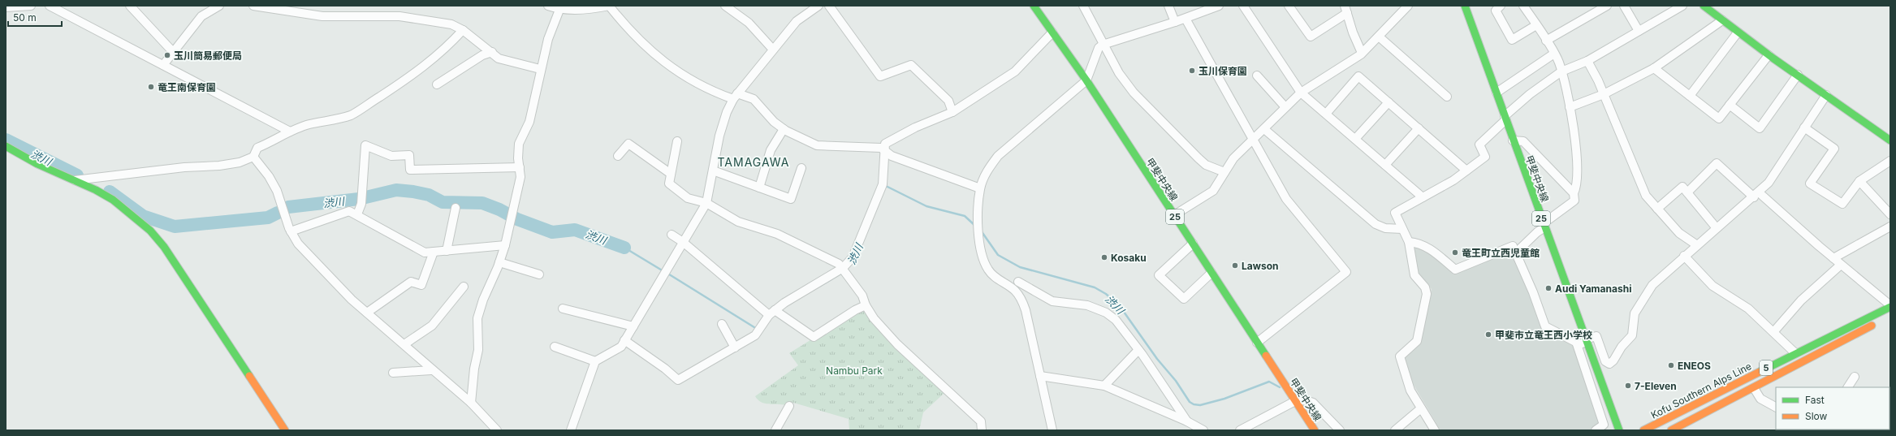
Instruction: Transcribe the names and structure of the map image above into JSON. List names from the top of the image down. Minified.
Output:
{"streets":{"main road":["甲斐中央線","25","5","Kofu Southern Alps Line"]},"districts":["TAMAGAWA"],"water":["渋川"],"parks":["Nambu Park"],"places":["玉川簡易郵便局","玉川保育園","竜王南保育園","竜王町立西児童館","Kosaku","Lawson","Audi Yamanashi","甲斐市立竜王西小学校","ENEOS","7-Eleven"],"legend":["Fast","Slow"],"scale_bar":"50 m"}
